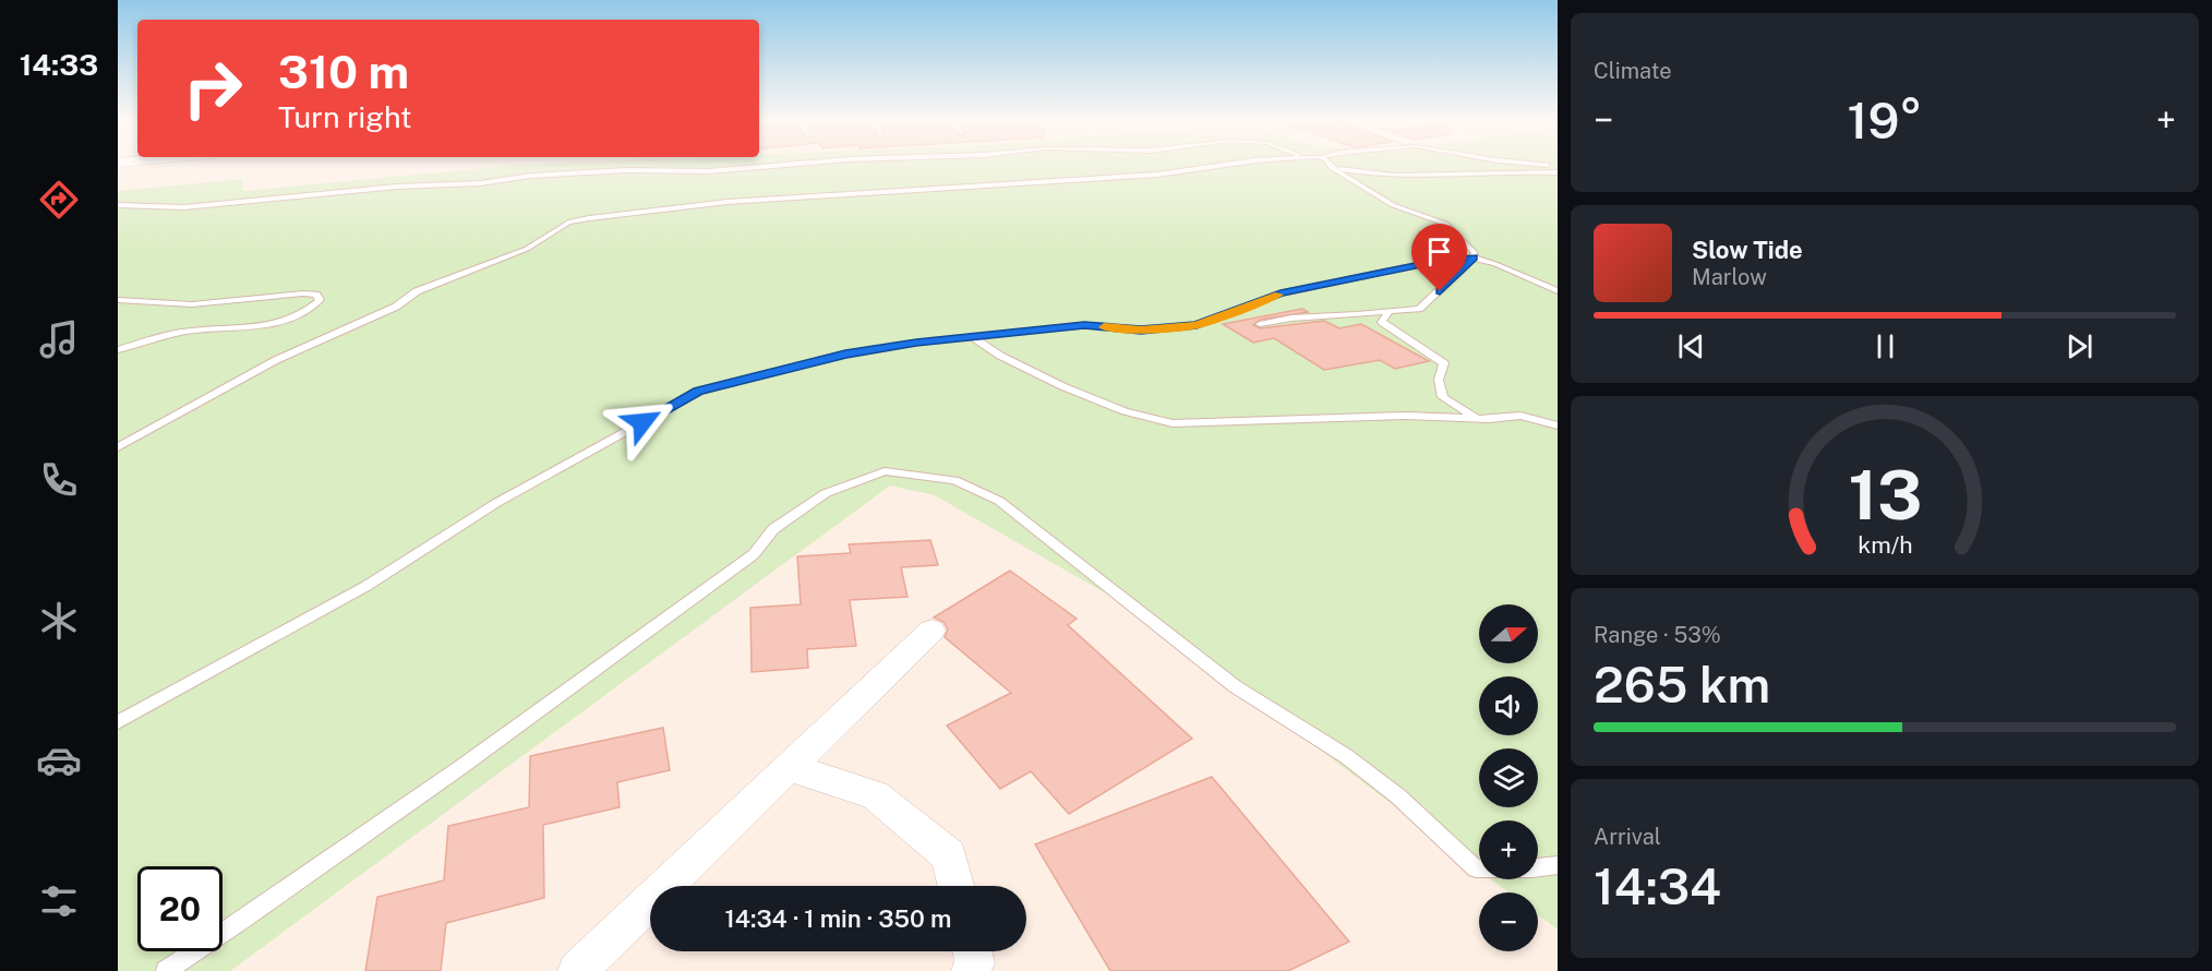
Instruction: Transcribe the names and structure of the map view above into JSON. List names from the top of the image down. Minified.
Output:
{"north":"right","page":{"tabs":"14:33","tile":["Climate",["Range · 53%","265 km"],["Arrival","14:34"]],"turn":["310 m","Turn right"],"heat":["−","19°","+"],"song":["Slow Tide","Marlow"],"map_buttons":["+","−"],"limit":"20","trip":"14:34 · 1 min · 350 m","gauge":["13","km/h"]}}
